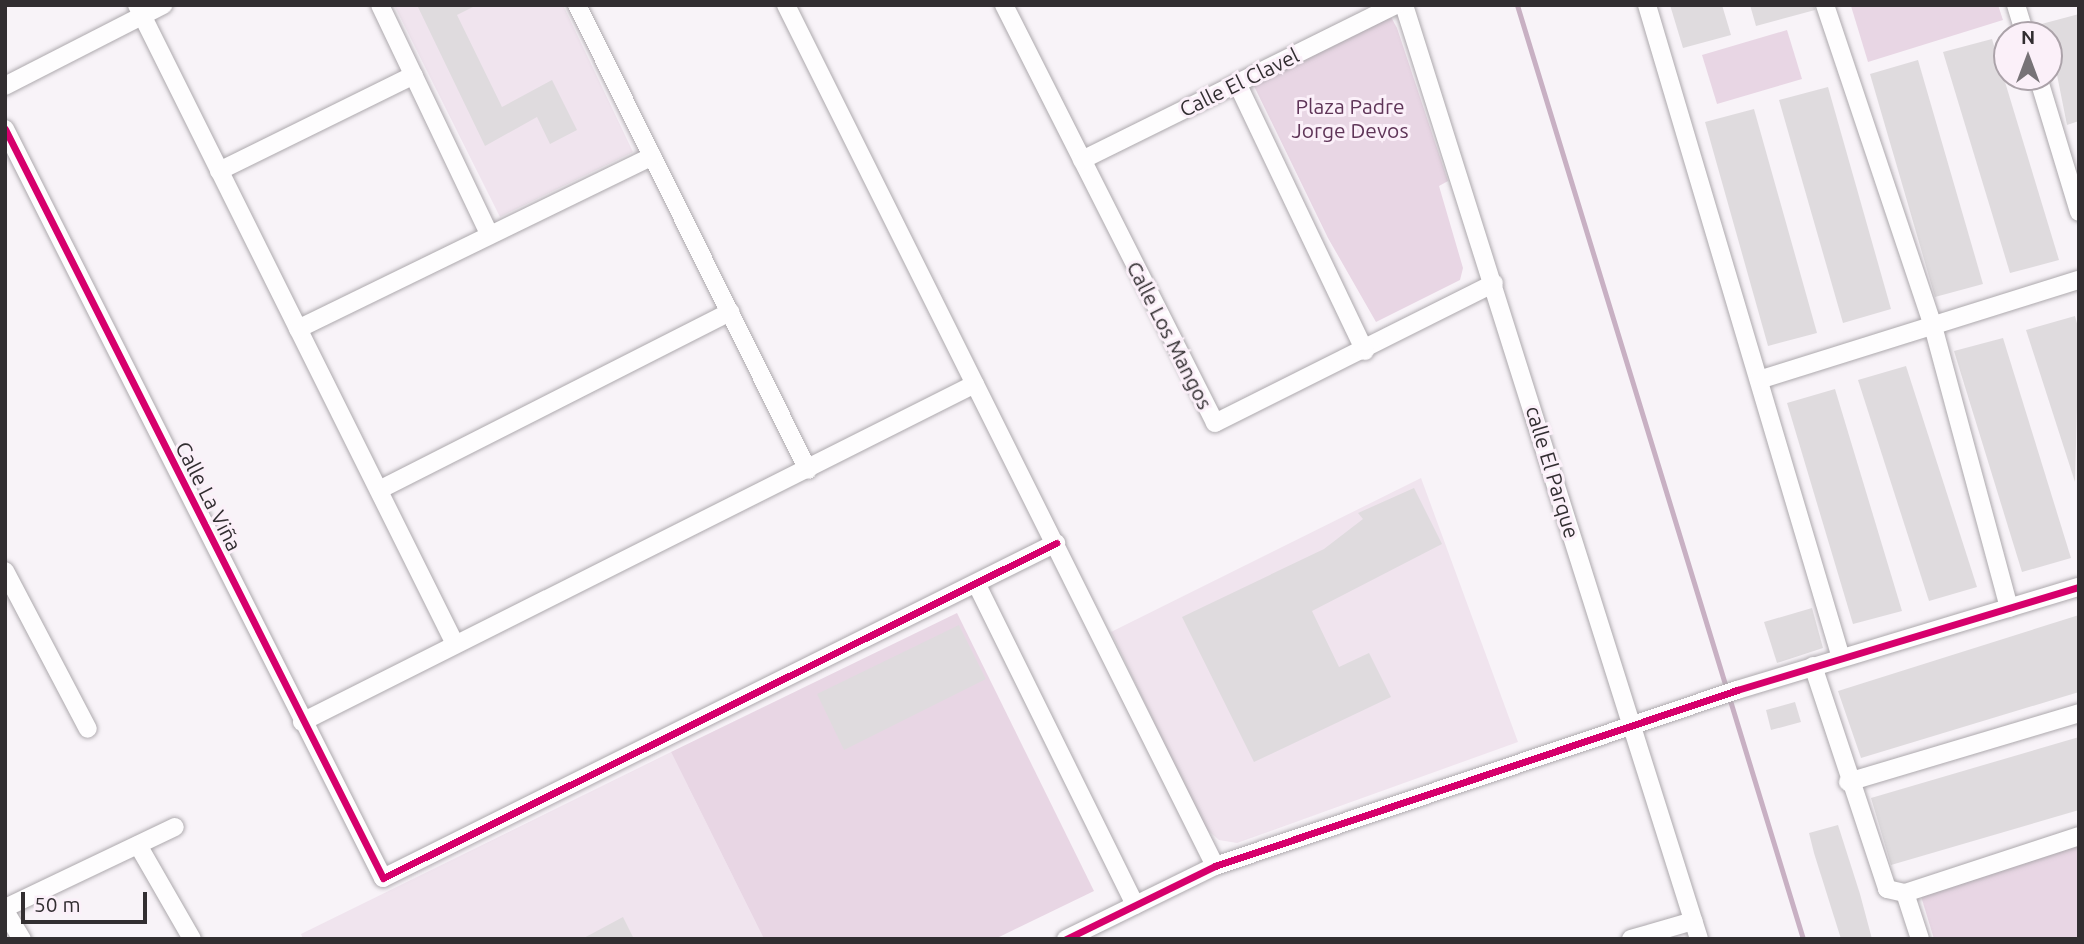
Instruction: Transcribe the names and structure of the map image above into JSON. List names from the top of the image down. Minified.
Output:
{"streets":{"street":["Calle El Clavel","Calle Los Mangos","calle El Parque","Calle La Viña"]},"crossings":[["Calle El Clavel","Calle Los Mangos"],["Calle Los Mangos","calle El Parque"]],"parks":["Plaza Padre Jorge Devos"],"scale_bar":"50 m","north":"top"}
